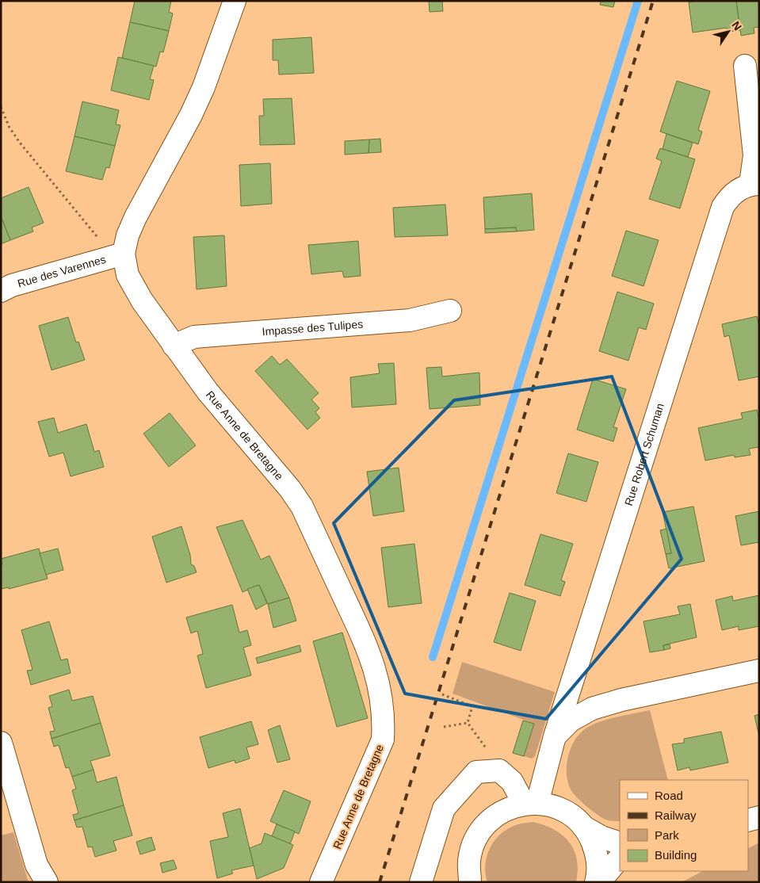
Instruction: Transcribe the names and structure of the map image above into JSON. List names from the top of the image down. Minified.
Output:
{"streets":{"street":["Rue des Varennes","Impasse des Tulipes","Rue Anne de Bretagne","Rue Robert Schuman"]},"crossings":[["Rue des Varennes","Rue Anne de Bretagne"],["Impasse des Tulipes","Rue Anne de Bretagne"]],"legend":["Road","Railway","Park","Building"],"north":"top right"}
